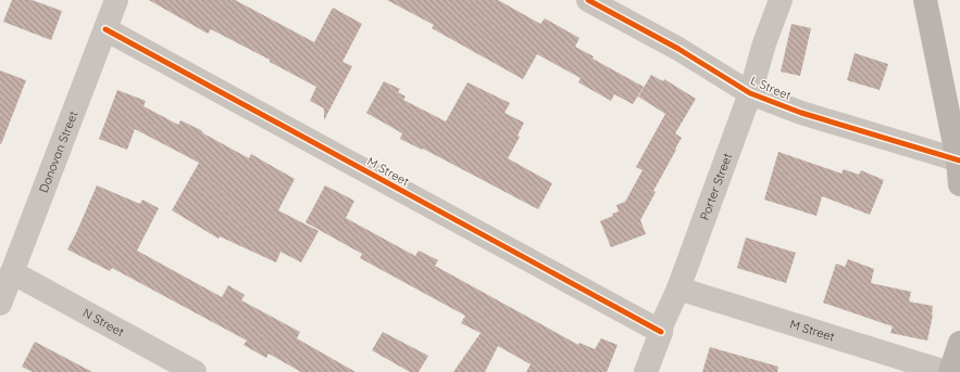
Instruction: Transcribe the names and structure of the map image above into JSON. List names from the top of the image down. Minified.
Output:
{"streets":{"street":["L Street","Donovan Street","M Street","Porter Street","N Street"]},"crossings":[["L Street","Porter Street"],["Donovan Street","M Street"],["Donovan Street","N Street"],["M Street","Porter Street"]]}
